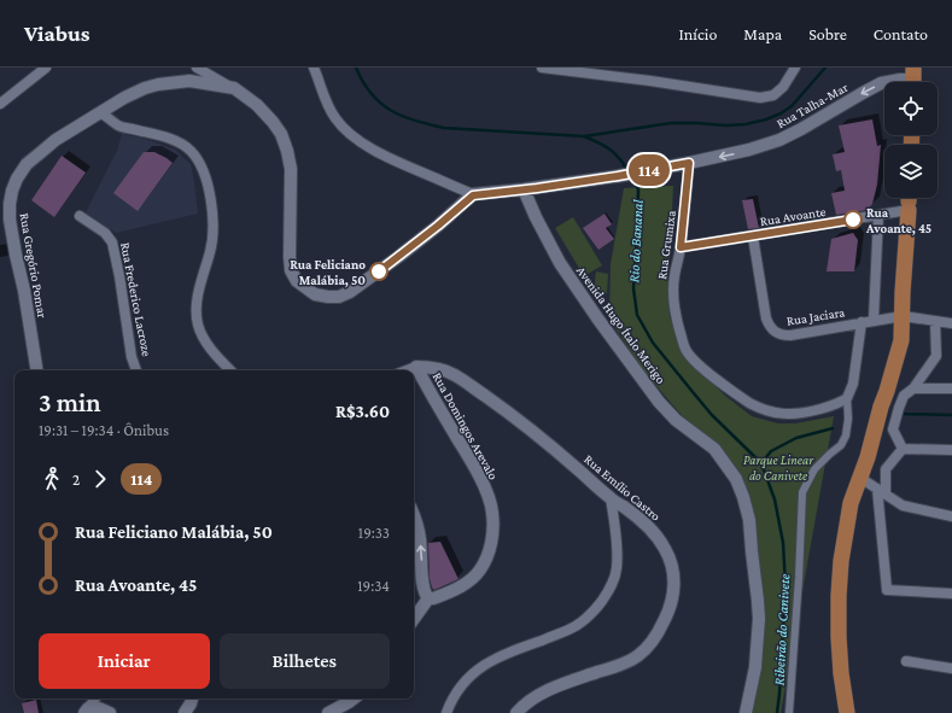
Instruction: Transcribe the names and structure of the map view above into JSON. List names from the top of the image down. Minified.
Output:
{"streets":{"street":["Rua Talha-Mar","Rua Avoante","Rua Grumixa","Rua Gregório Pomar","Rua Frederico Lacroze","Rua Jaciara","Avenida Hugo Ítalo Merigo","Rua Domingos Arevalo","Rua Emílio Castro"]},"crossings":[["Rua Talha-Mar","Rua Grumixa"],["Rua Talha-Mar","Avenida Hugo Ítalo Merigo"],["Rua Avoante","Rua Grumixa"],["Rua Avoante","Rua Jaciara"],["Rua Domingos Arevalo","Rua Emílio Castro"]],"one_way":["Rua Talha-Mar"],"water":["Rio do Bananal","Ribeirão do Canivete"],"parks":["Parque Linear do Canivete"],"places":["Rua Avoante, 45","Rua Feliciano Malábia, 50"],"lines":["bus line 114"],"page":{"header":"Viabus","nav":["Início","Mapa","Sobre","Contato"],"on_map":"114","heading":["3 min","19:31 – 19:34 · Ônibus","R$3.60"],"legs":["2","114"],"list":[{"name":"Rua Feliciano Malábia, 50","value":"19:33"},{"name":"Rua Avoante, 45","value":"19:34"}],"buttons":["Iniciar","Bilhetes"]}}
